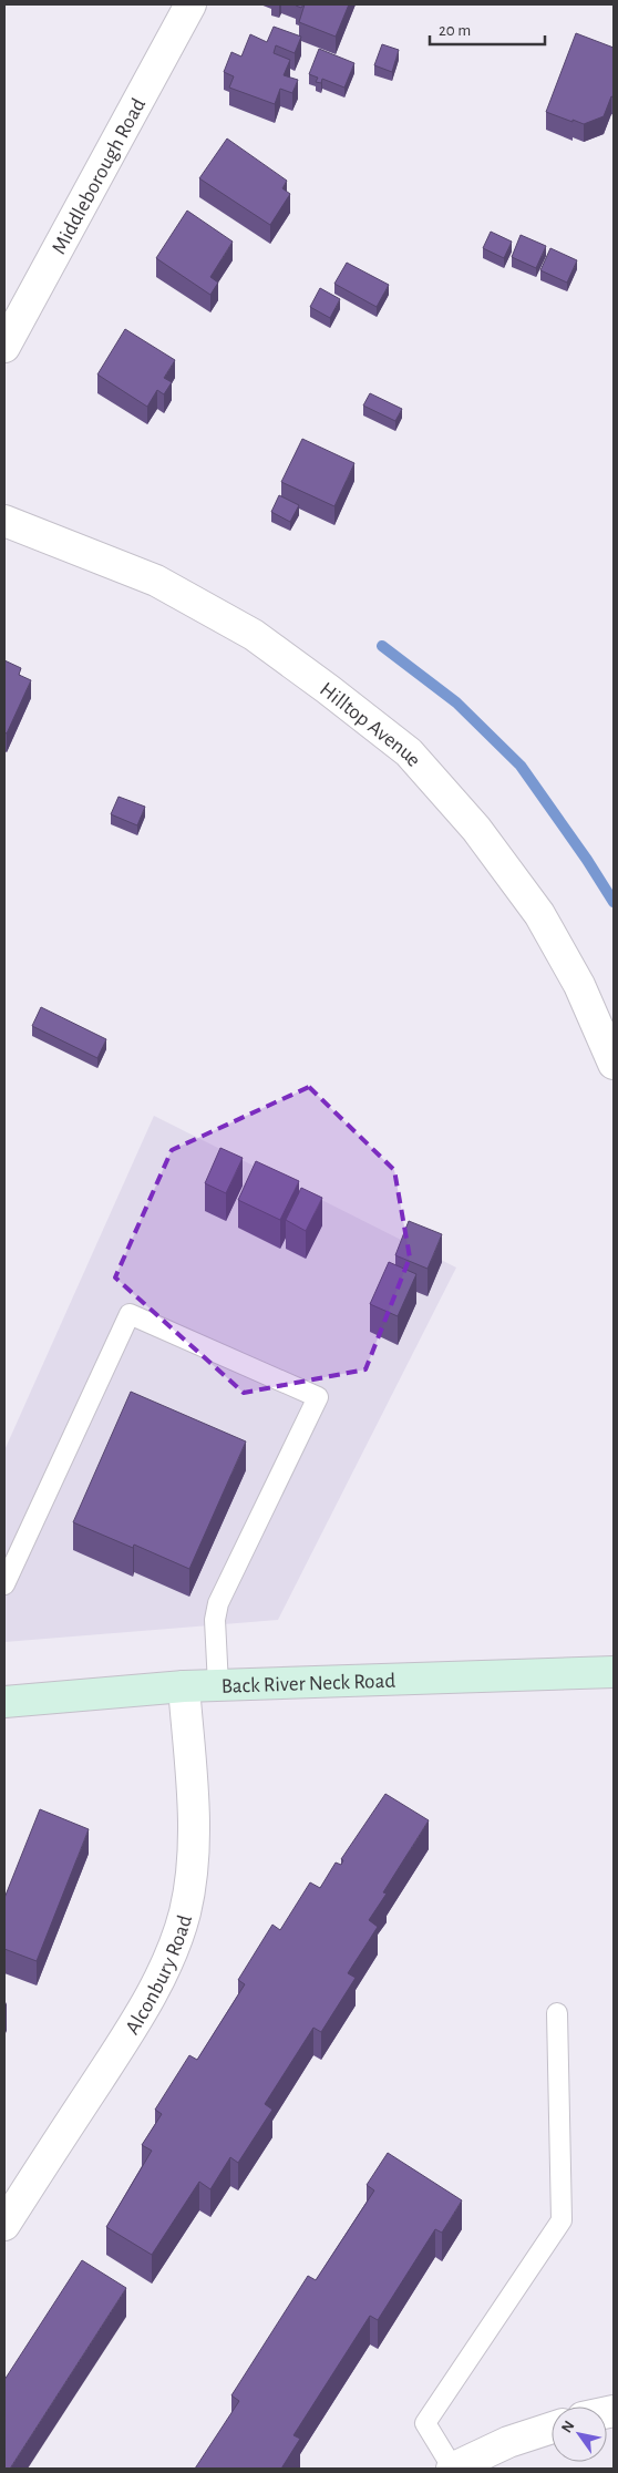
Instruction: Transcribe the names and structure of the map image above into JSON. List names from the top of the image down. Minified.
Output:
{"streets":{"street":["Middleborough Road","Hilltop Avenue","Back River Neck Road","Alconbury Road"]},"crossings":[["Back River Neck Road","Alconbury Road"]],"scale_bar":"20 m","north":"top left"}
